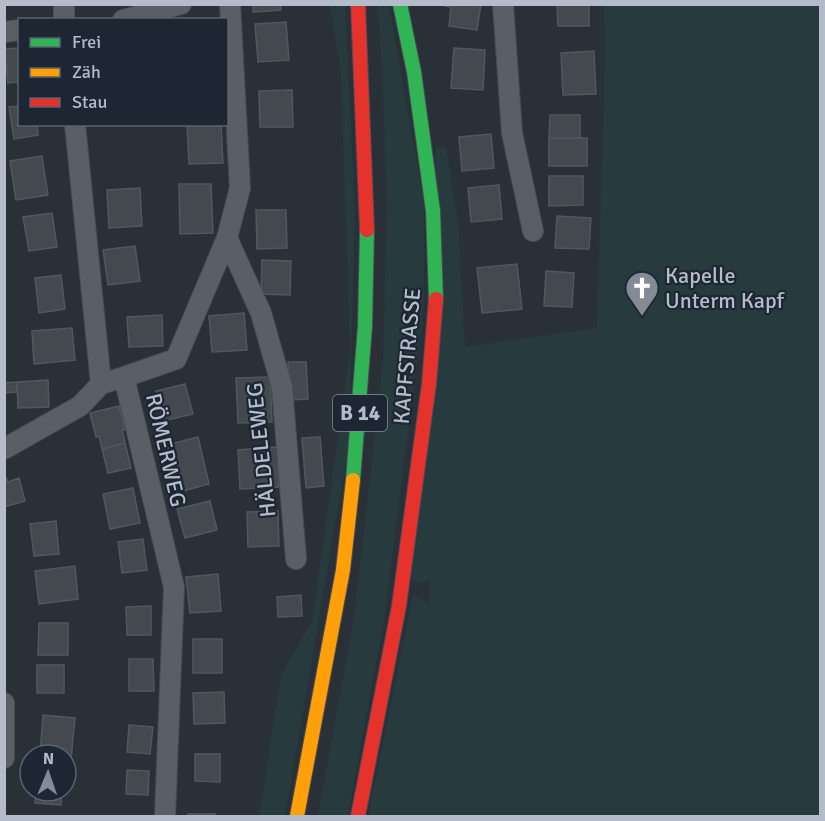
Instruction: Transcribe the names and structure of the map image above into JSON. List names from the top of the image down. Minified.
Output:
{"streets":{"street":["KAPFSTRASSE","B 14","RÖMERWEG","HÄLDELEWEG"]},"places":{"church":["Kapelle Unterm Kapf"]},"legend":["Frei","Zäh","Stau"],"north":"top"}
